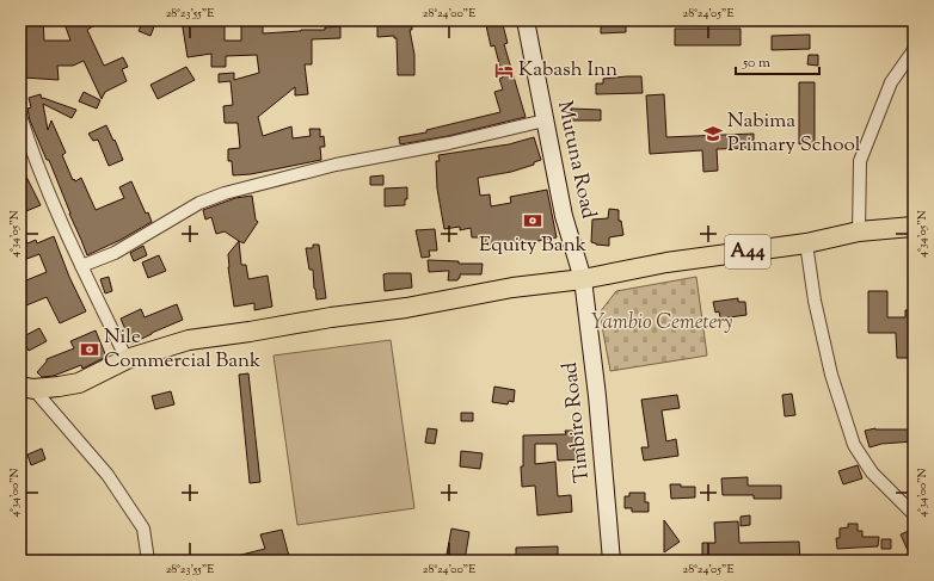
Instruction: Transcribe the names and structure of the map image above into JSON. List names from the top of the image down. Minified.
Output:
{"streets":{"main road":["Mutuna Road","A44","Timbiro Road"]},"crossings":[["Mutuna Road","A44"],["Mutuna Road","Timbiro Road"],["A44","Timbiro Road"]],"parks":["Yambio Cemetery"],"places":{"hotel":["Kabash Inn"],"school or university":["Nabima Primary School"],"bank":["Equity Bank","Nile Commercial Bank"]},"scale_bar":"50 m","coordinates":["28°23'55\"E","28°24'00\"E","28°24'05\"E","4°34'05\"N","4°34'00\"N"]}
